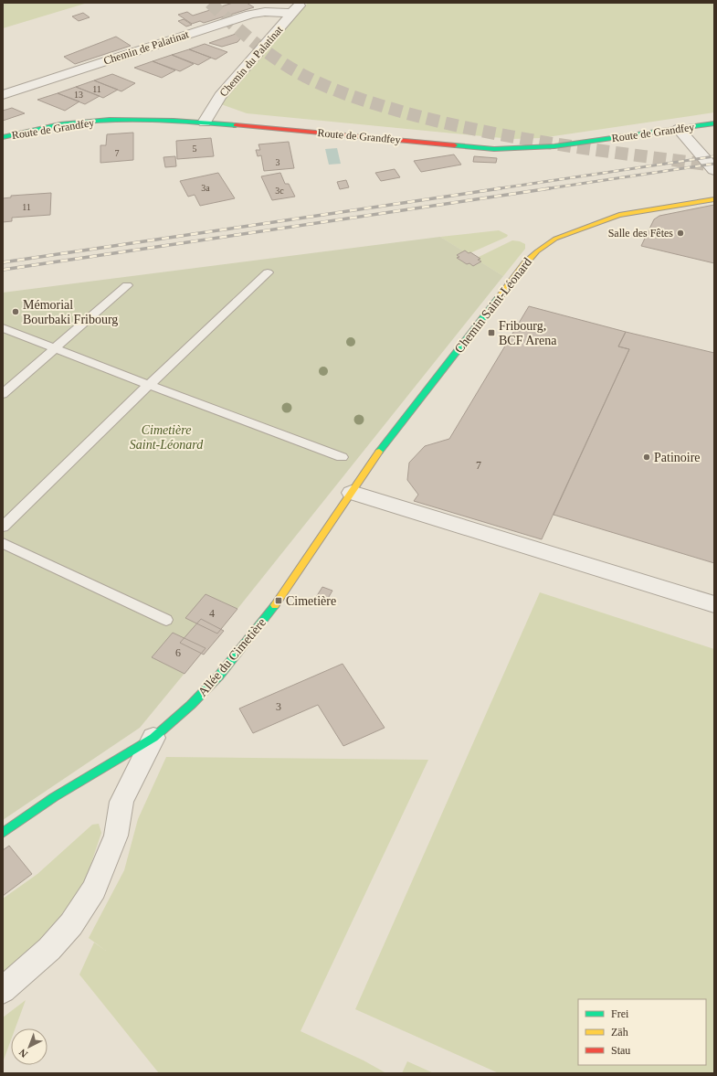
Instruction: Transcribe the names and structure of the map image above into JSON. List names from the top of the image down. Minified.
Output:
{"streets":{"street":["Chemin de Palatinat","Chemin du Palatinat","Route de Grandfey","Chemin Saint-Léonard","Allée du Cimetière"]},"crossings":[["Chemin de Palatinat","Chemin du Palatinat"],["Chemin du Palatinat","Route de Grandfey"],["Chemin Saint-Léonard","Allée du Cimetière"]],"parks":["Cimetière Saint-Léonard"],"places":{"other":["Salle des Fêtes","Mémorial Bourbaki Fribourg","Patinoire"],"transit":["Fribourg, BCF Arena","Cimetière"]},"house_numbers":["11","13","5","7","3","3a","3c","11","7","4","6","3"],"legend":["Frei","Zäh","Stau"],"north":"bottom left"}
